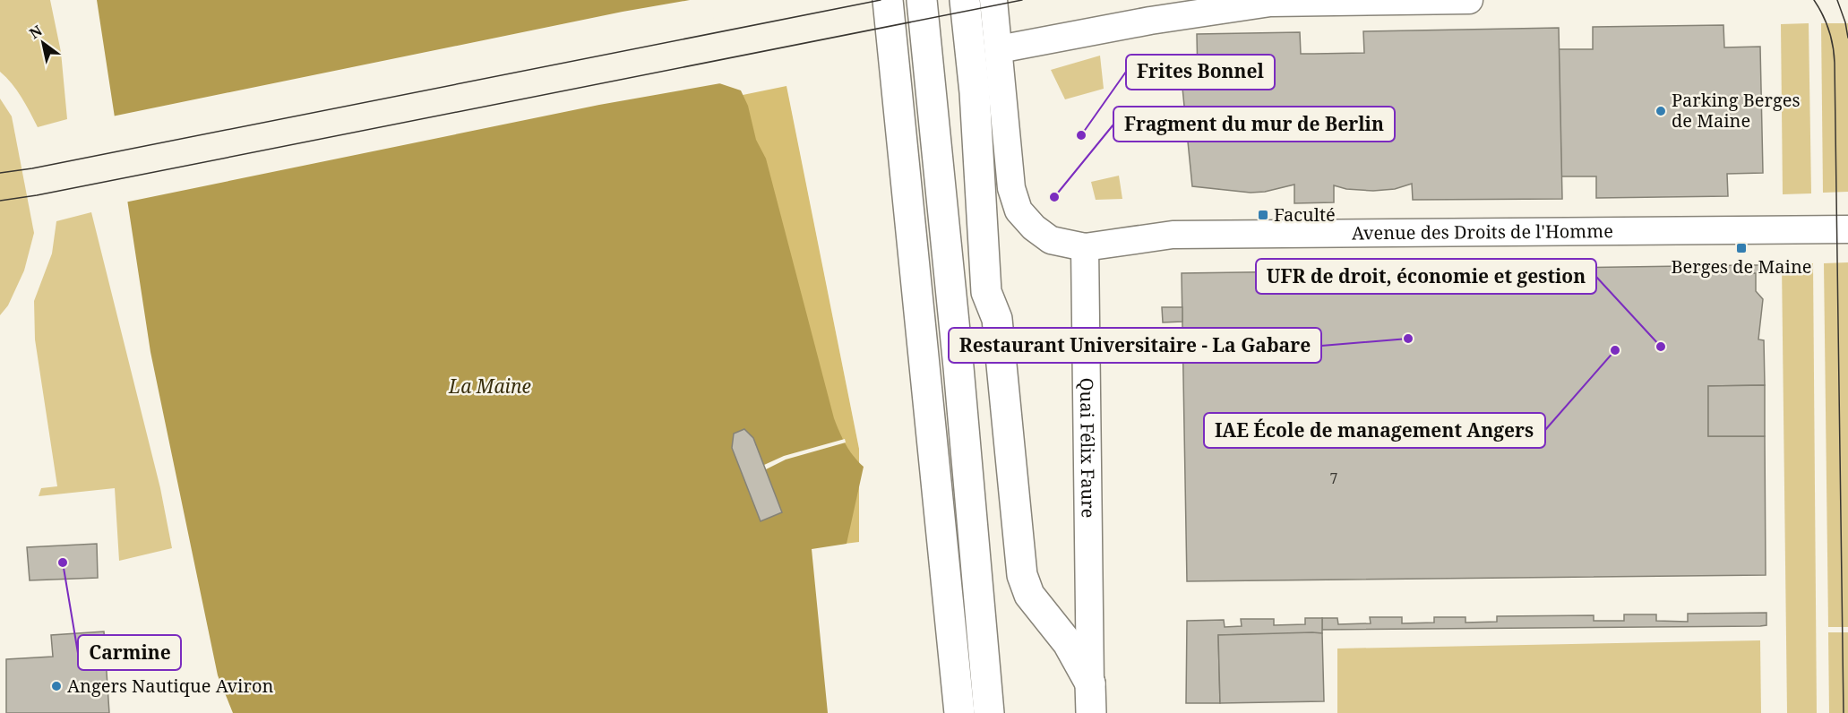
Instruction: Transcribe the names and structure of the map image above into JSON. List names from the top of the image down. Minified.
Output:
{"streets":{"main road":["Quai Félix Faure"],"street":["Avenue des Droits de l'Homme"]},"crossings":[["Avenue des Droits de l'Homme","Quai Félix Faure"]],"water":["La Maine"],"places":{"other":["Parking Berges de Maine","Frites Bonnel","Fragment du mur de Berlin","Restaurant Universitaire - La Gabare","UFR de droit, économie et gestion","IAE École de management Angers","Carmine","Angers Nautique Aviron"],"transit":["Faculté","Berges de Maine"]},"house_numbers":["7"],"north":"top left"}
